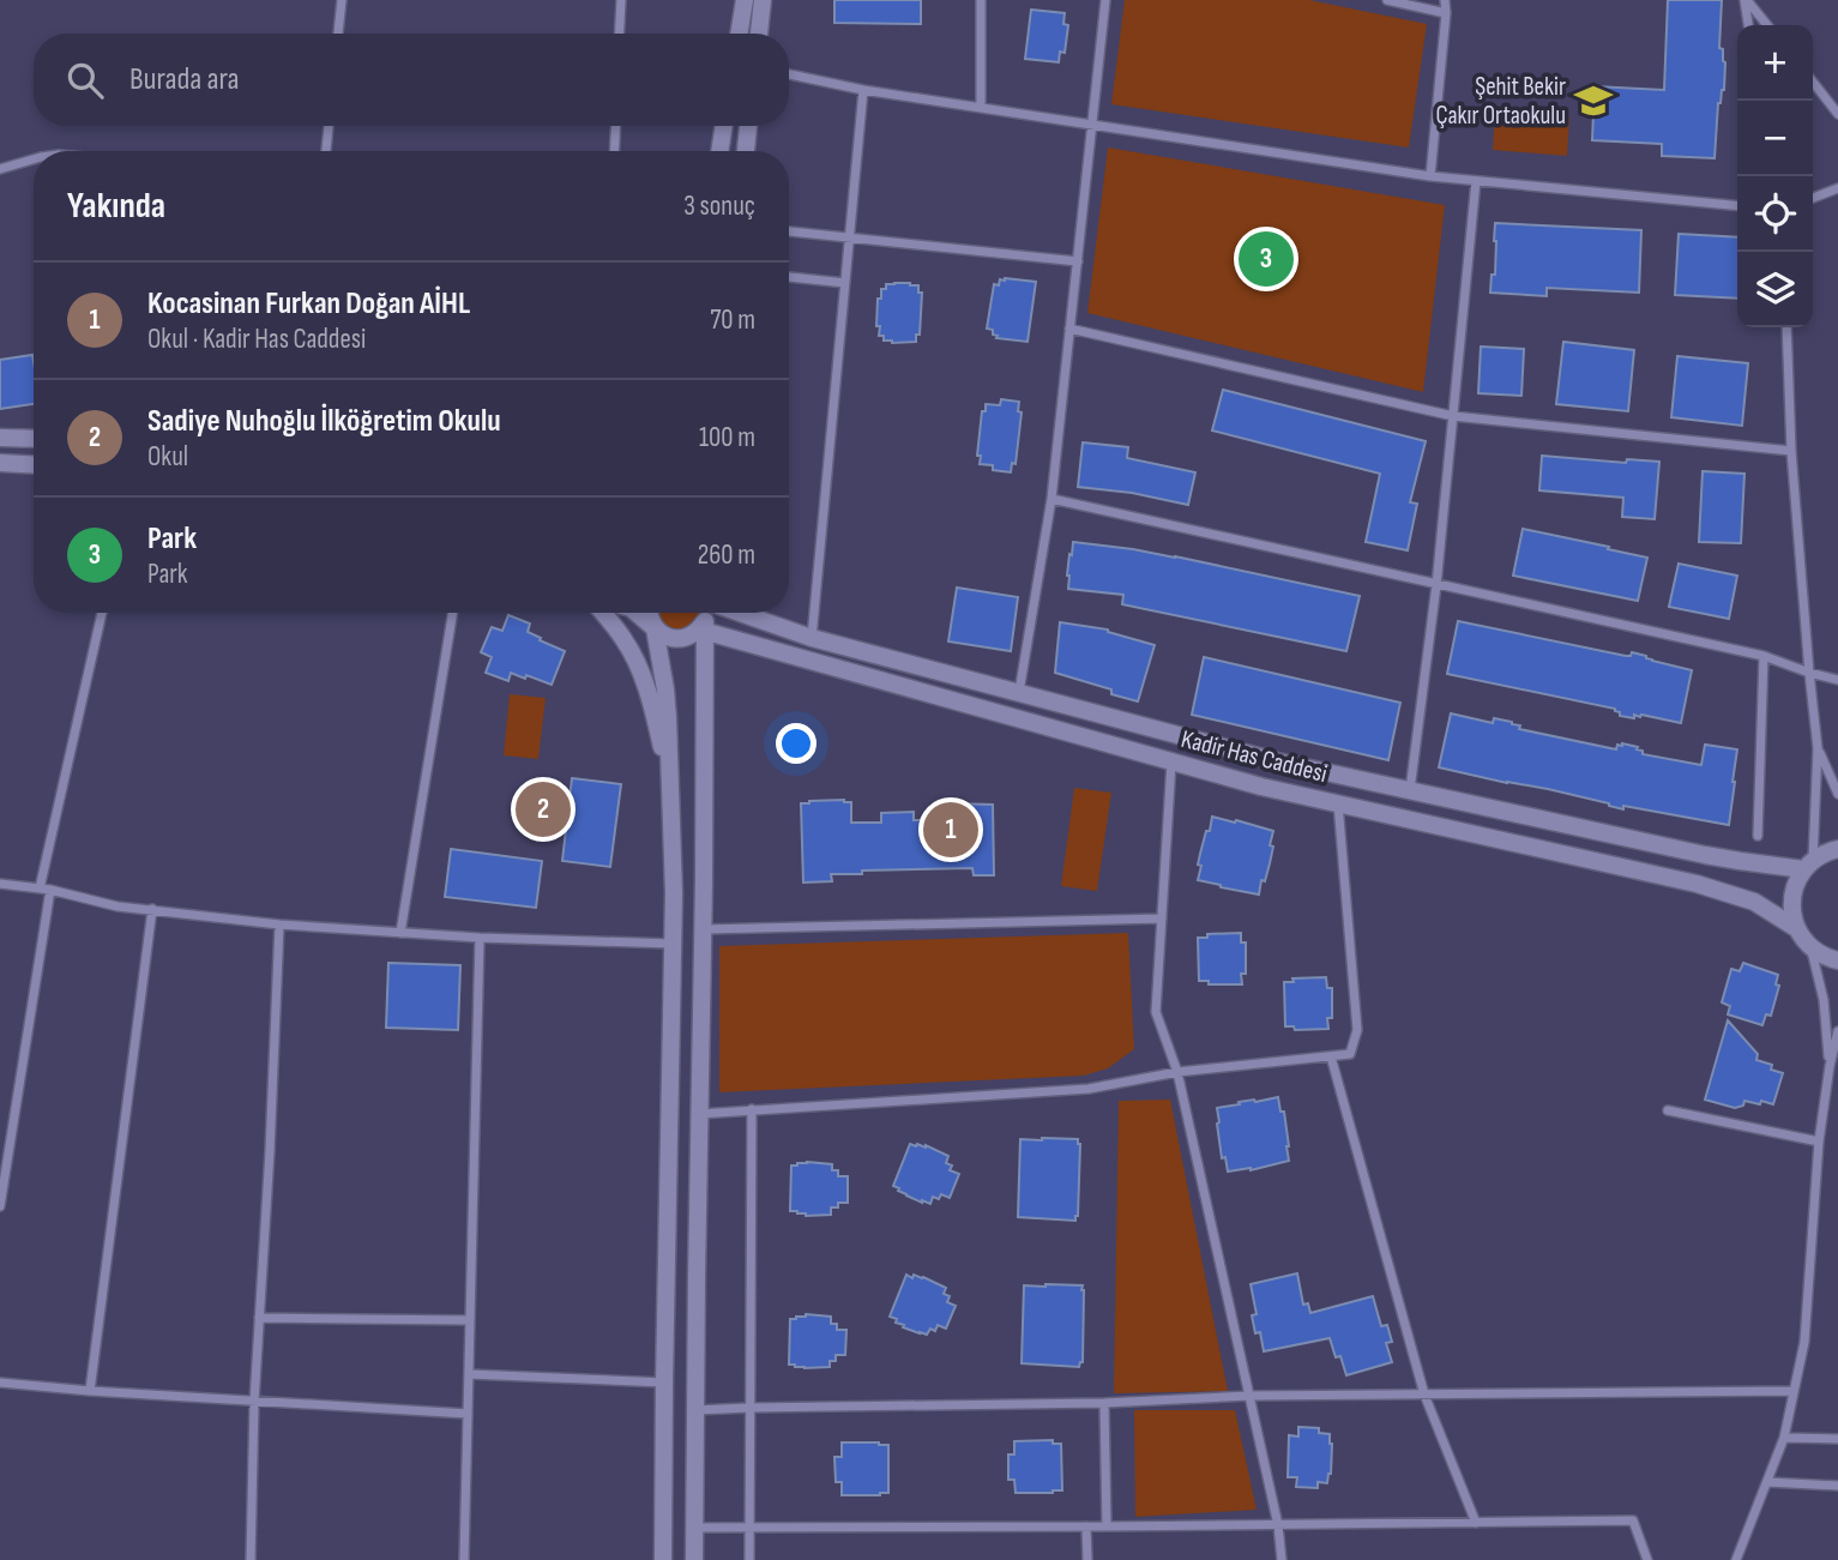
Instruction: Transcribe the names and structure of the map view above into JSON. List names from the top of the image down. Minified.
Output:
{"streets":{"street":["Kadir Has Caddesi"]},"places":{"school or university":["Şehit Bekir Çakır Ortaokulu"]},"page":{"map_buttons":["+","−"],"search":"Burada ara","heading":["Yakında","3 sonuç"],"pins":["3","2","1"],"list":[{"mark":"1","name":"Kocasinan Furkan Doğan AİHL","note":"Okul · Kadir Has Caddesi","value":"70 m"},{"mark":"2","name":"Sadiye Nuhoğlu İlköğretim Okulu","note":"Okul","value":"100 m"},{"mark":"3","name":"Park","note":"Park","value":"260 m"}]}}
